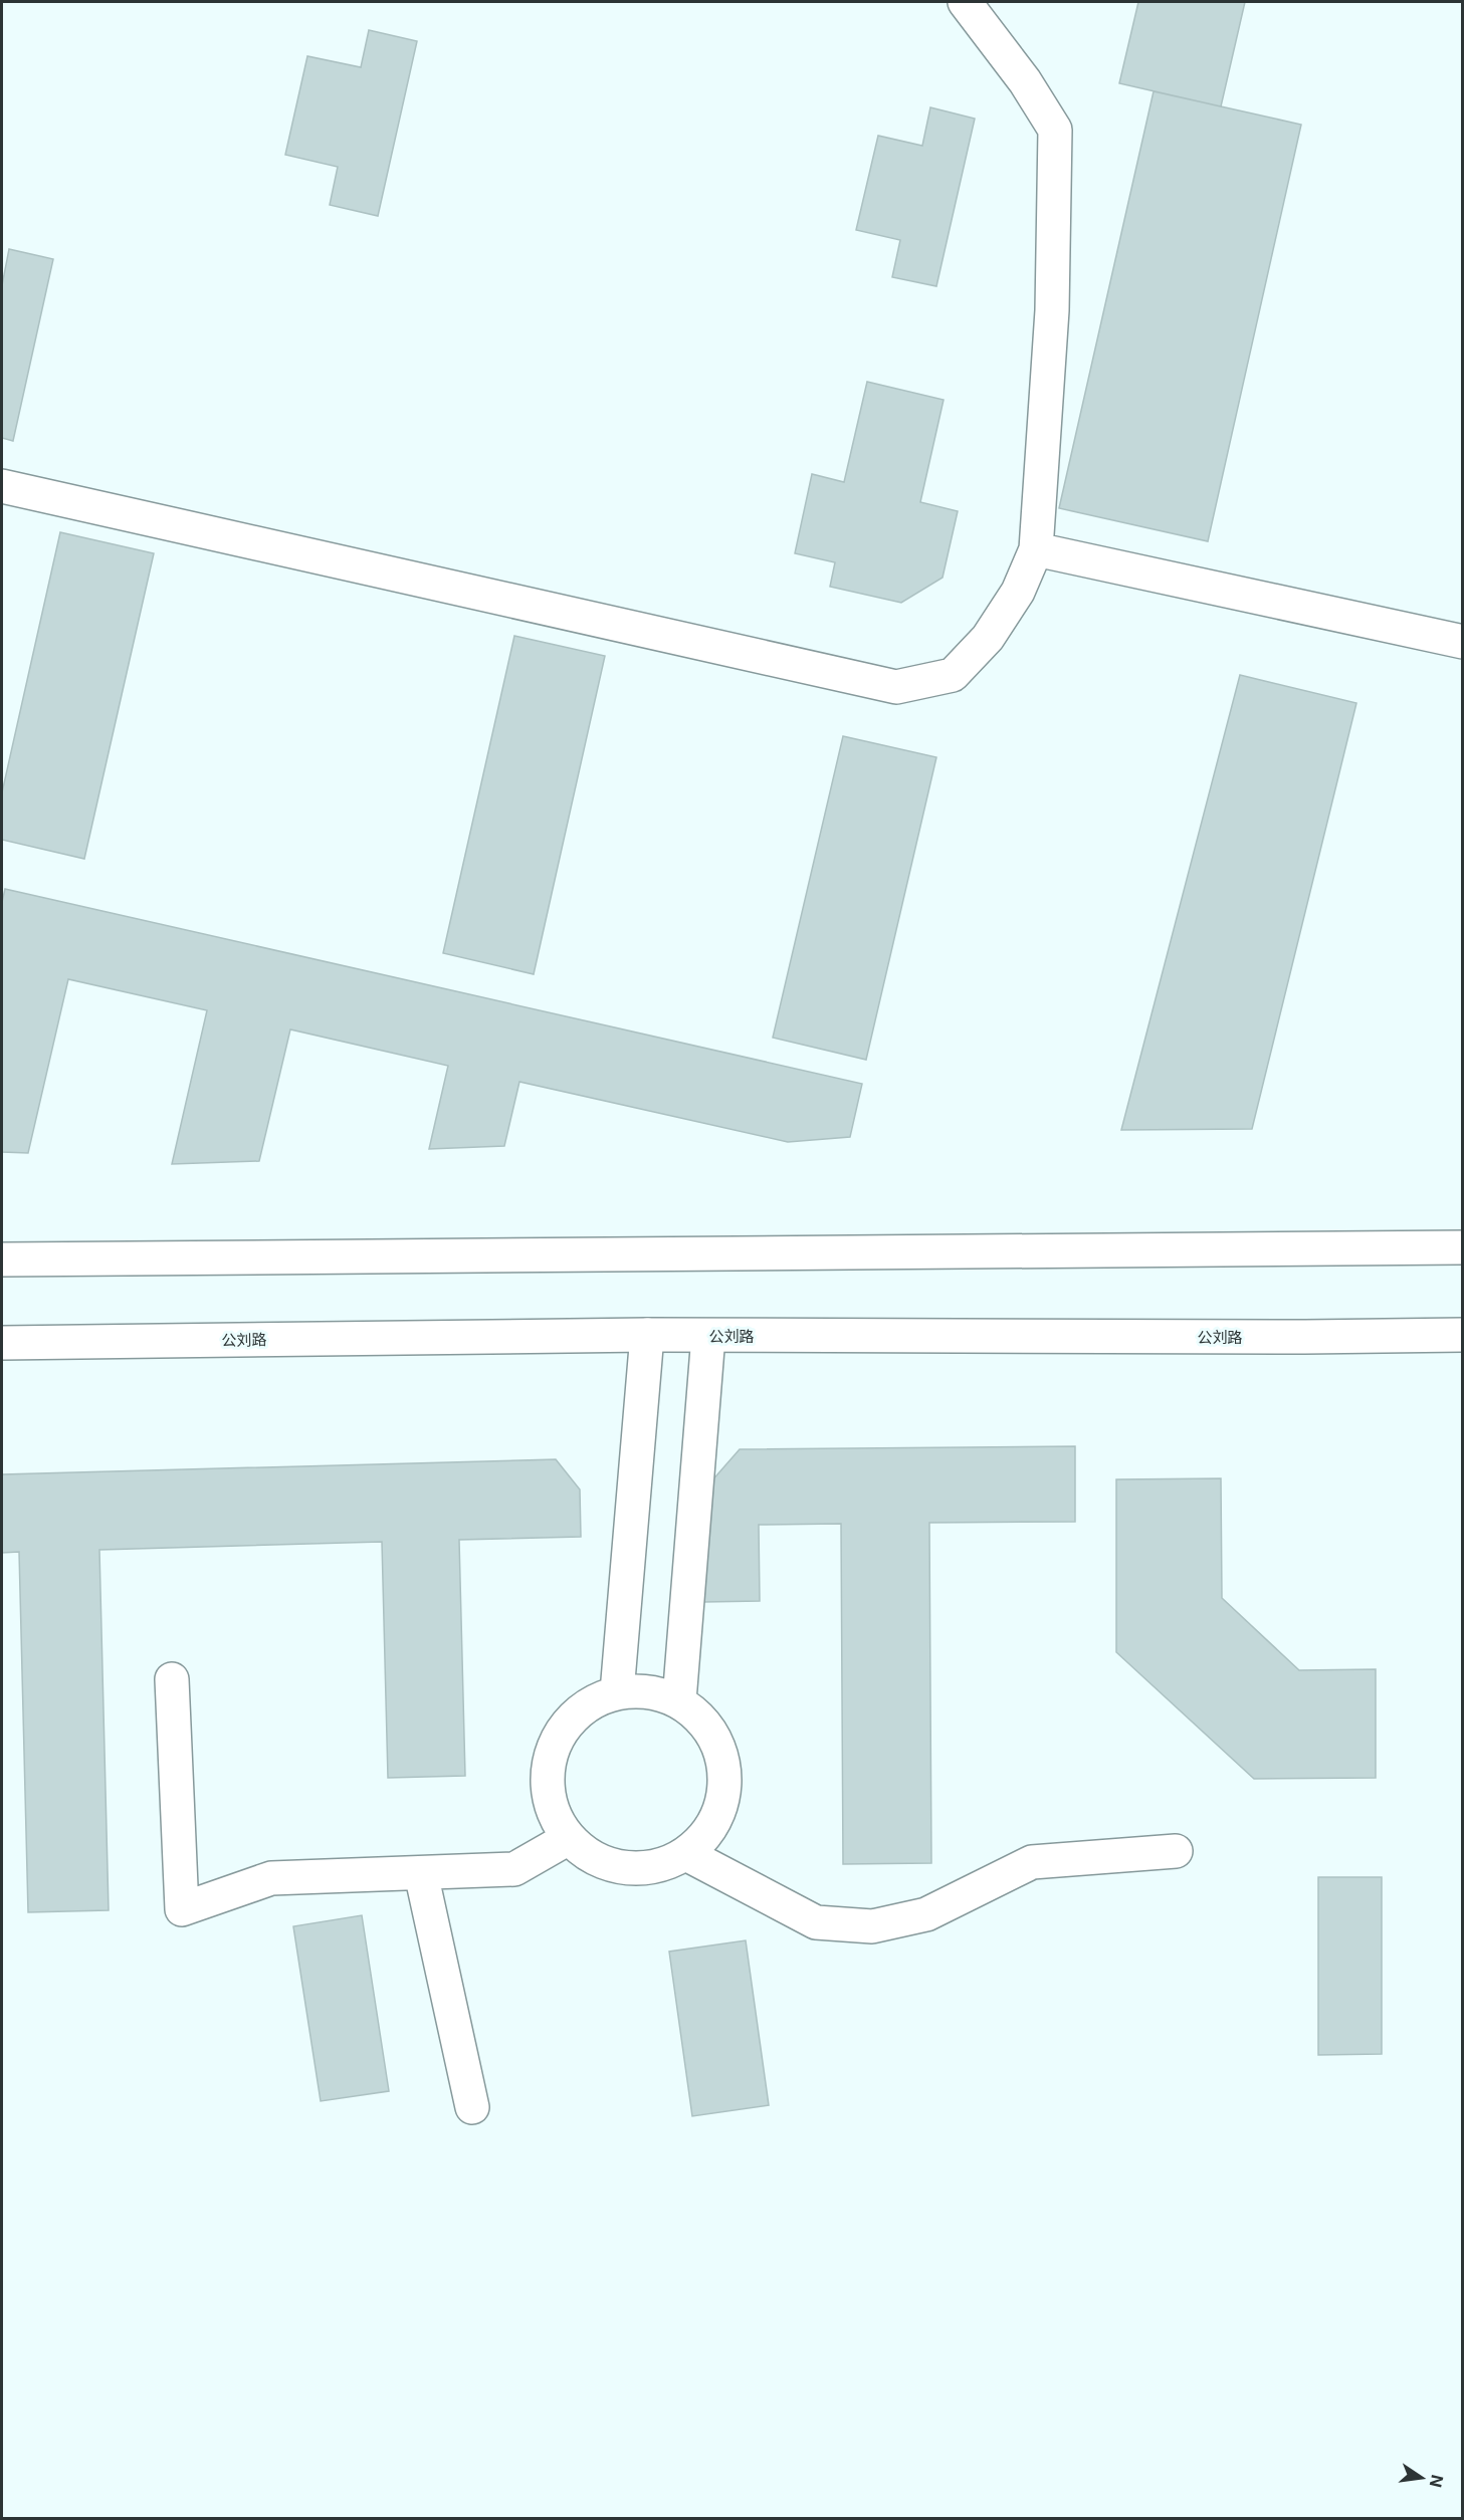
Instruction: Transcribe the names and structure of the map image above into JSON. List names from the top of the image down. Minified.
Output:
{"streets":{"main road":["公刘路"]},"north":"right"}
